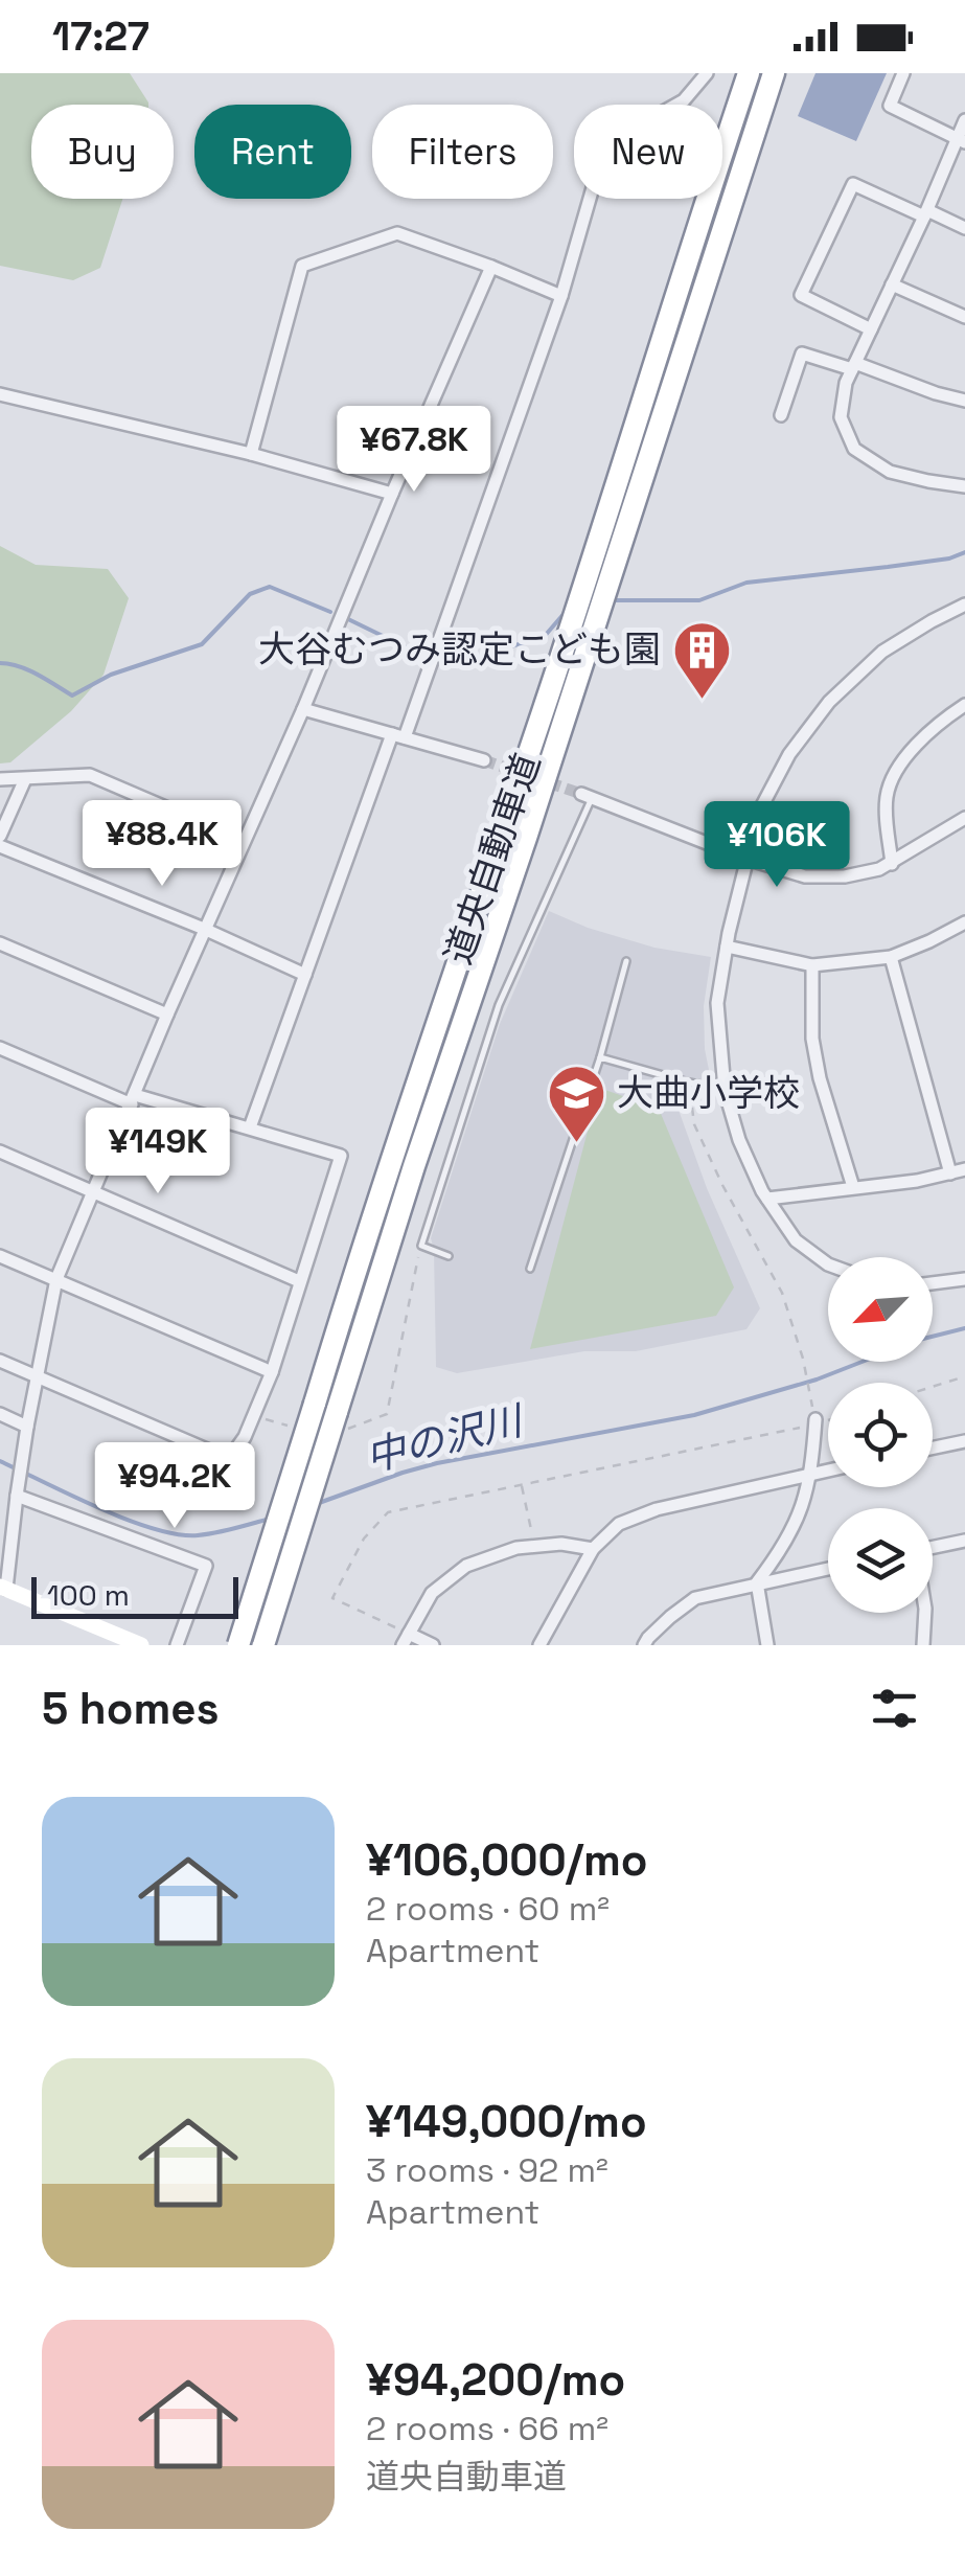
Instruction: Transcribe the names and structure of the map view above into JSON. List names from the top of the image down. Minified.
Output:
{"streets":{"highway":["道央自動車道"]},"water":["中の沢川"],"places":{"building":["大谷むつみ認定こども園"],"school or university":["大曲小学校"]},"scale_bar":"100 m","north":"bottom left","page":{"status":"17:27","chip":["Buy","Rent","Filters","New"],"price":["¥67.8K","¥88.4K","¥106K","¥149K","¥94.2K"],"scale":"100 m","heading":"5 homes","list":[{"name":"¥106,000/mo","note":"2 rooms · 60 m² · Apartment"},{"name":"¥149,000/mo","note":"3 rooms · 92 m² · Apartment"},{"name":"¥94,200/mo","note":"2 rooms · 66 m² · 道央自動車道"}]}}
